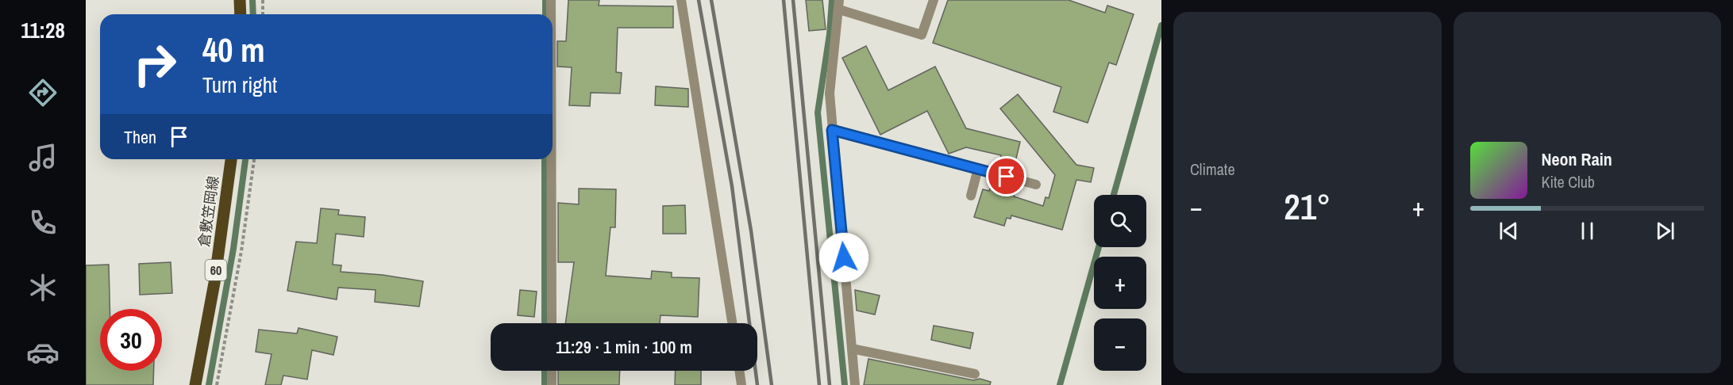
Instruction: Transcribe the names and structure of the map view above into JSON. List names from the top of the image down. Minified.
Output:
{"streets":{"main road":["倉敷笠岡線","60"]},"page":{"tabs":"11:28","tile":"Climate","turn":["40 m","Turn right"],"then":"Then","song":["Neon Rain","Kite Club"],"heat":["−","21°","+"],"map_buttons":["+","−"],"limit":"30","trip":"11:29 · 1 min · 100 m"}}
